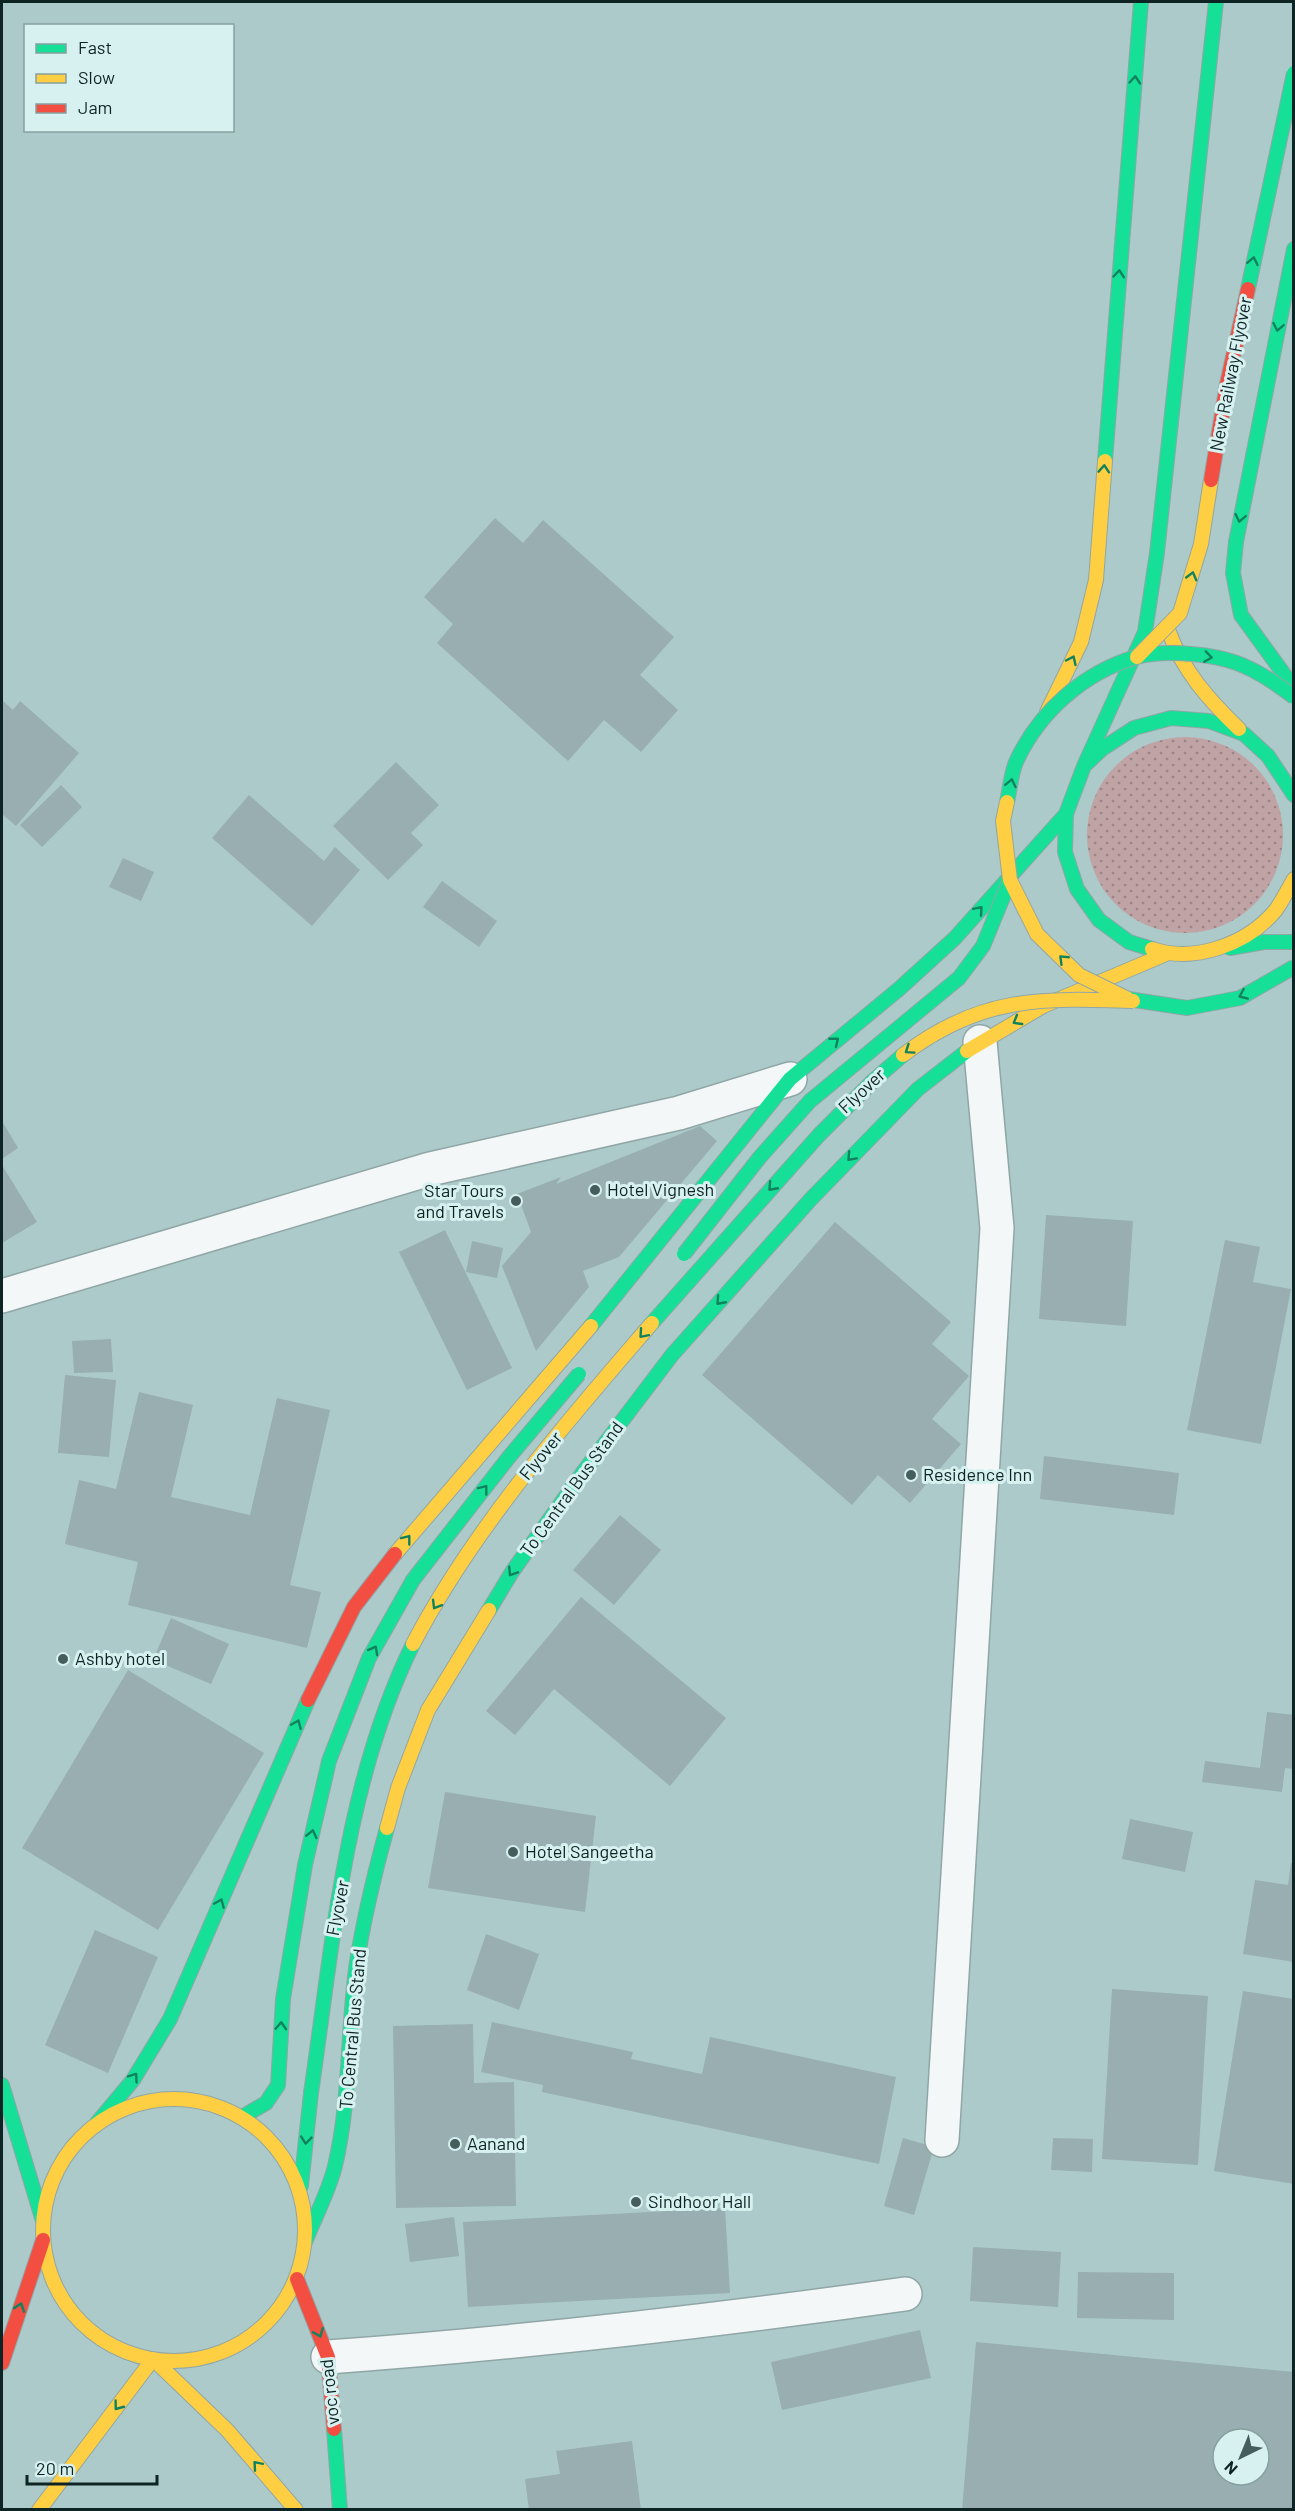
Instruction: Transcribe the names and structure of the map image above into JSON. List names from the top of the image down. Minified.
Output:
{"streets":{"main road":["New Railway Flyover","Flyover","To Central Bus Stand","voc road"]},"crossings":[["Flyover","To Central Bus Stand"]],"places":["Hotel Vignesh","Star Tours and Travels","Residence Inn","Ashby hotel","Hotel Sangeetha","Aanand","Sindhoor Hall"],"legend":["Fast","Slow","Jam"],"scale_bar":"20 m","north":"bottom left"}
